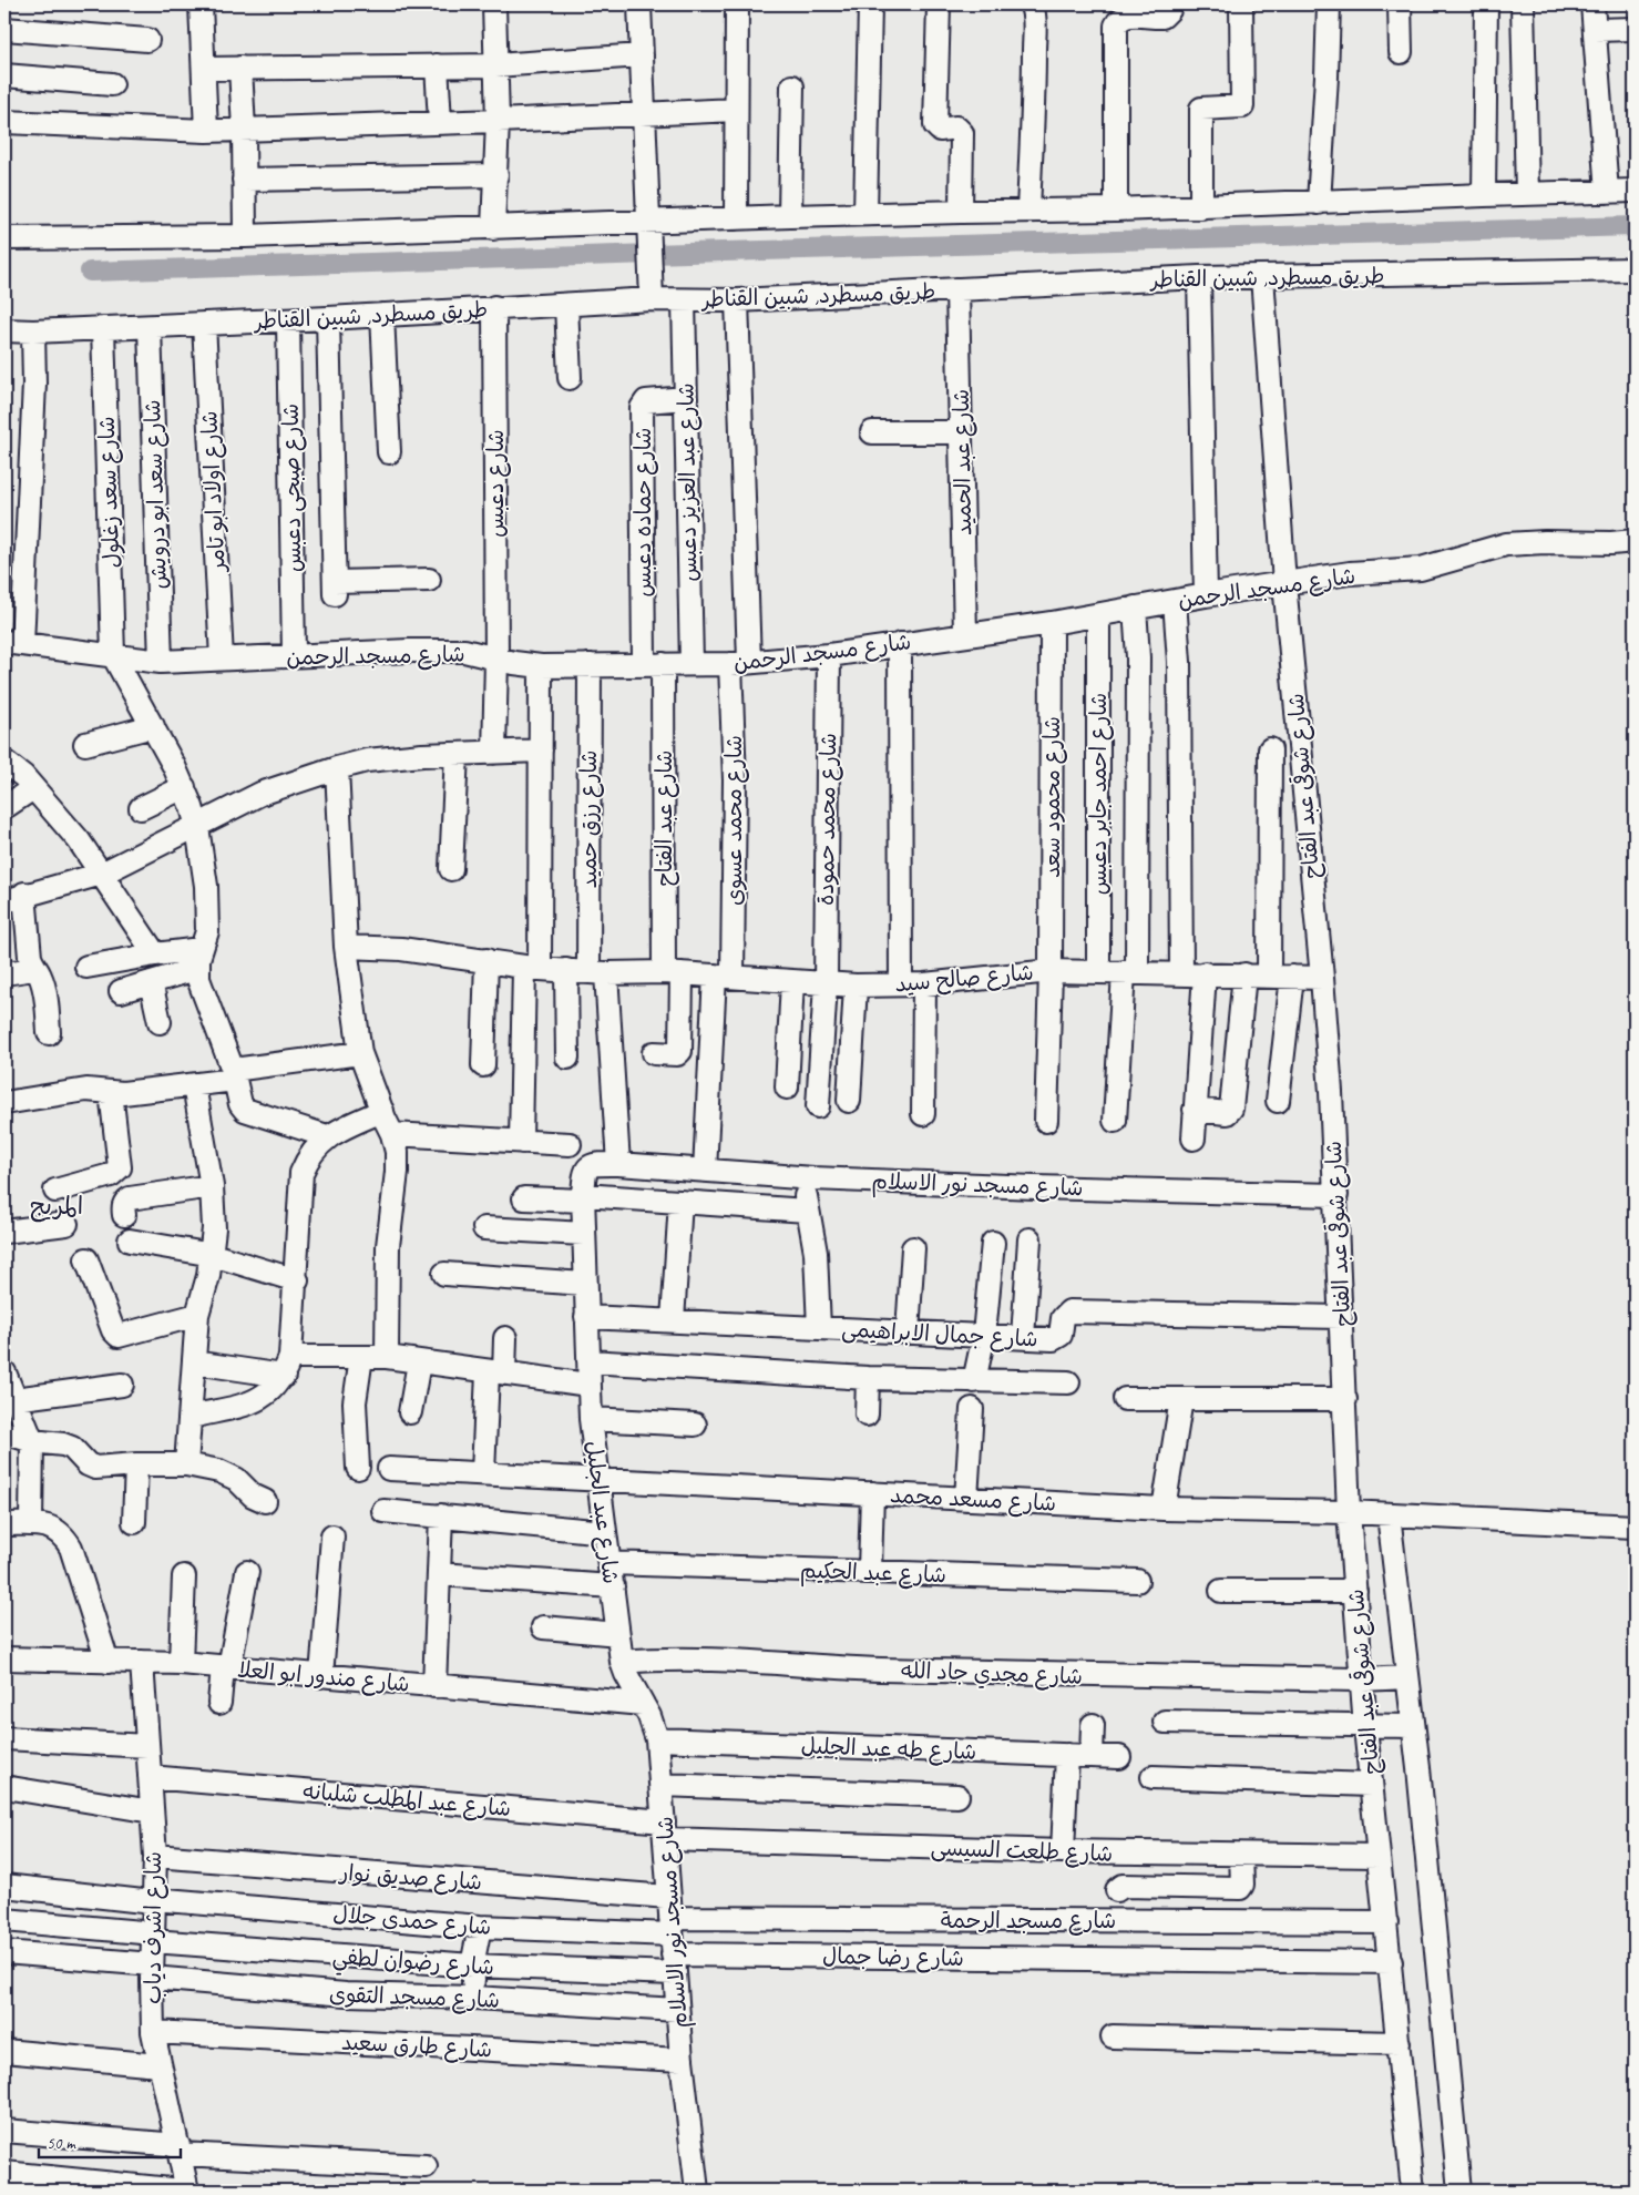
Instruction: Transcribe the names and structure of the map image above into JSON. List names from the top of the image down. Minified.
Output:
{"streets":{"street":["طريق مسطرد, شبين القناطر","شارع عبد الحميد","شارع عبد العزيز دعبس","شارع دعبس","شارع صبحى دعبس","شارع اولاد ابو تامر","شارع سعد زغلول","شارع سعد ابو درويش","شارع حماده دعبس","شارع مسجد الرحمن","شارع شوقى عبد الفتاح","شارع احمد جابر دعبس","شارع محمود سعد","شارع عبد الفتاح","شارع رزق حميد","شارع محمد حمودة","شارع محمد عسوى","شارع صالح سيد","شارع مسجد نور الاسلام","شارع جمال الابراهيمى","شارع مسعد محمد","شارع عبد الجليل","شارع عبد الحكيم","شارع مجدي جاد الله","شارع مندور ابو العلا","شارع طه عبد الجليل","شارع عبد المطلب شلبانه","شارع طلعت السيسى","شارع صديق نوار","شارع حمدى جلال","شارع مسجد الرحمة","شارع اشرف دياب","شارع رضا جمال","شارع رضوان لطفي","شارع مسجد التقوى","شارع طارق سعيد"]},"crossings":[["طريق مسطرد, شبين القناطر","شارع عبد الحميد"],["طريق مسطرد, شبين القناطر","شارع عبد العزيز دعبس"],["طريق مسطرد, شبين القناطر","شارع دعبس"],["طريق مسطرد, شبين القناطر","شارع صبحى دعبس"],["طريق مسطرد, شبين القناطر","شارع اولاد ابو تامر"],["طريق مسطرد, شبين القناطر","شارع سعد زغلول"],["طريق مسطرد, شبين القناطر","شارع سعد ابو درويش"],["طريق مسطرد, شبين القناطر","شارع شوقى عبد الفتاح"],["طريق مسطرد, شبين القناطر","شارع محمد عسوى"],["شارع عبد الحميد","شارع مسجد الرحمن"],["شارع عبد العزيز دعبس","شارع حماده دعبس"],["شارع عبد العزيز دعبس","شارع مسجد الرحمن"],["شارع دعبس","شارع مسجد الرحمن"],["شارع صبحى دعبس","شارع مسجد الرحمن"],["شارع اولاد ابو تامر","شارع مسجد الرحمن"],["شارع سعد زغلول","شارع مسجد الرحمن"],["شارع سعد ابو درويش","شارع مسجد الرحمن"],["شارع حماده دعبس","شارع مسجد الرحمن"],["شارع حماده دعبس","شارع عبد الفتاح"],["شارع مسجد الرحمن","شارع شوقى عبد الفتاح"],["شارع مسجد الرحمن","شارع احمد جابر دعبس"],["شارع مسجد الرحمن","شارع محمود سعد"],["شارع مسجد الرحمن","شارع عبد الفتاح"],["شارع مسجد الرحمن","شارع رزق حميد"],["شارع مسجد الرحمن","شارع محمد حمودة"],["شارع مسجد الرحمن","شارع محمد عسوى"],["شارع شوقى عبد الفتاح","شارع صالح سيد"],["شارع شوقى عبد الفتاح","شارع مسجد نور الاسلام"],["شارع شوقى عبد الفتاح","شارع جمال الابراهيمى"],["شارع شوقى عبد الفتاح","شارع مسعد محمد"],["شارع شوقى عبد الفتاح","شارع مجدي جاد الله"],["شارع شوقى عبد الفتاح","شارع طلعت السيسى"],["شارع شوقى عبد الفتاح","شارع مسجد الرحمة"],["شارع شوقى عبد الفتاح","شارع رضا جمال"],["شارع احمد جابر دعبس","شارع صالح سيد"],["شارع محمود سعد","شارع صالح سيد"],["شارع عبد الفتاح","شارع صالح سيد"],["شارع رزق حميد","شارع صالح سيد"],["شارع رزق حميد","شارع مسجد نور الاسلام"],["شارع محمد حمودة","شارع صالح سيد"],["شارع محمد عسوى","شارع صالح سيد"],["شارع محمد عسوى","شارع مسجد نور الاسلام"],["شارع مسجد نور الاسلام","شارع عبد الجليل"],["شارع مسجد نور الاسلام","شارع مجدي جاد الله"],["شارع مسجد نور الاسلام","شارع مندور ابو العلا"],["شارع مسجد نور الاسلام","شارع طه عبد الجليل"],["شارع مسجد نور الاسلام","شارع عبد المطلب شلبانه"],["شارع مسجد نور الاسلام","شارع طلعت السيسى"],["شارع مسجد نور الاسلام","شارع صديق نوار"],["شارع مسجد نور الاسلام","شارع حمدى جلال"],["شارع مسجد نور الاسلام","شارع مسجد الرحمة"],["شارع مسجد نور الاسلام","شارع رضا جمال"],["شارع مسجد نور الاسلام","شارع رضوان لطفي"],["شارع مسجد نور الاسلام","شارع مسجد التقوى"],["شارع مسجد نور الاسلام","شارع طارق سعيد"],["شارع جمال الابراهيمى","شارع عبد الجليل"],["شارع مسعد محمد","شارع عبد الجليل"],["شارع عبد الجليل","شارع عبد الحكيم"],["شارع عبد الجليل","شارع مجدي جاد الله"],["شارع مندور ابو العلا","شارع اشرف دياب"],["شارع عبد المطلب شلبانه","شارع طلعت السيسى"],["شارع عبد المطلب شلبانه","شارع اشرف دياب"],["شارع صديق نوار","شارع حمدى جلال"],["شارع صديق نوار","شارع مسجد الرحمة"],["شارع صديق نوار","شارع اشرف دياب"],["شارع صديق نوار","شارع رضا جمال"],["شارع صديق نوار","شارع رضوان لطفي"],["شارع حمدى جلال","شارع مسجد الرحمة"],["شارع حمدى جلال","شارع اشرف دياب"],["شارع حمدى جلال","شارع رضا جمال"],["شارع حمدى جلال","شارع رضوان لطفي"],["شارع مسجد الرحمة","شارع رضا جمال"],["شارع مسجد الرحمة","شارع رضوان لطفي"],["شارع اشرف دياب","شارع رضوان لطفي"],["شارع اشرف دياب","شارع مسجد التقوى"],["شارع اشرف دياب","شارع طارق سعيد"],["شارع رضا جمال","شارع رضوان لطفي"]],"districts":["المريج"],"scale_bar":"50 m"}
